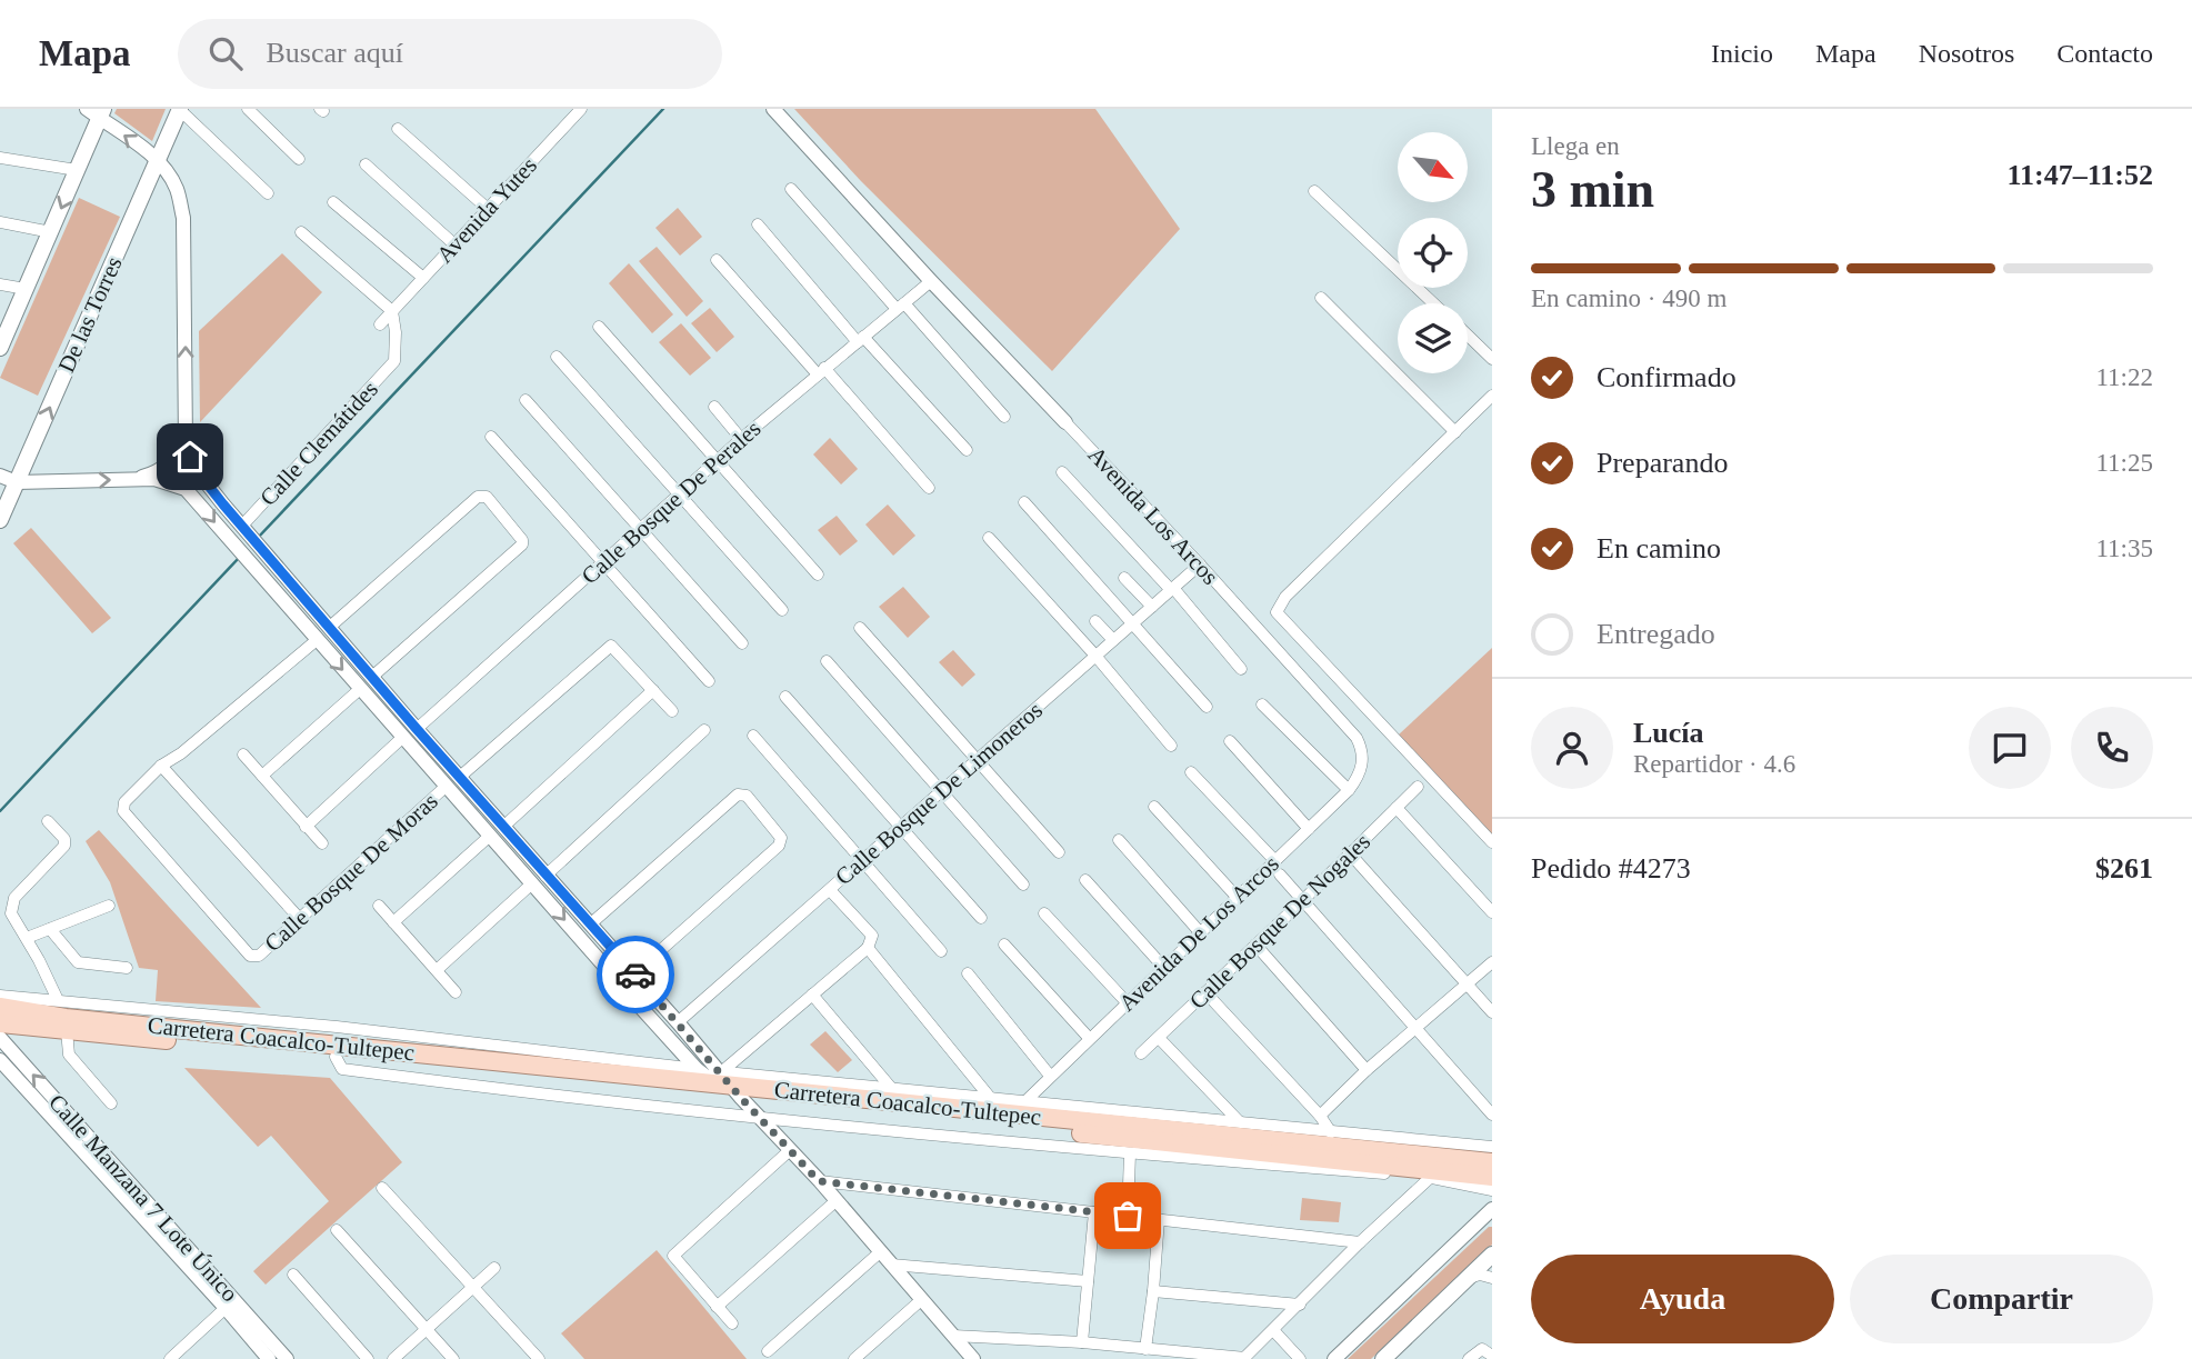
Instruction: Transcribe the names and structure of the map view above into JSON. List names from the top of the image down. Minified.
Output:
{"streets":{"main road":["De las Torres","Carretera Coacalco-Tultepec"],"street":["Avenida Yutes","Calle Clemátides","Calle Bosque De Perales","Avenida Los Arcos","Calle Bosque De Limoneros","Calle Bosque De Moras","Calle Bosque De Nogales","Avenida De Los Arcos","Calle Manzana 7 Lote Único"]},"crossings":[["Avenida Yutes","Calle Clemátides"],["Calle Bosque De Perales","Avenida Los Arcos"],["Avenida Los Arcos","Calle Bosque De Limoneros"],["Avenida Los Arcos","Avenida De Los Arcos"]],"north":"bottom right","page":{"header":"Mapa","search":"Buscar aquí","nav":["Inicio","Mapa","Nosotros","Contacto"],"heading":["3 min","Llega en","11:47–11:52"],"panel":["Lucía","Repartidor · 4.6","Pedido #4273","$261"],"bar":"En camino · 490 m","list":[["Confirmado","11:22"],["Preparando","11:25"],["En camino","11:35"],"Entregado"],"buttons":["Ayuda","Compartir"]}}
